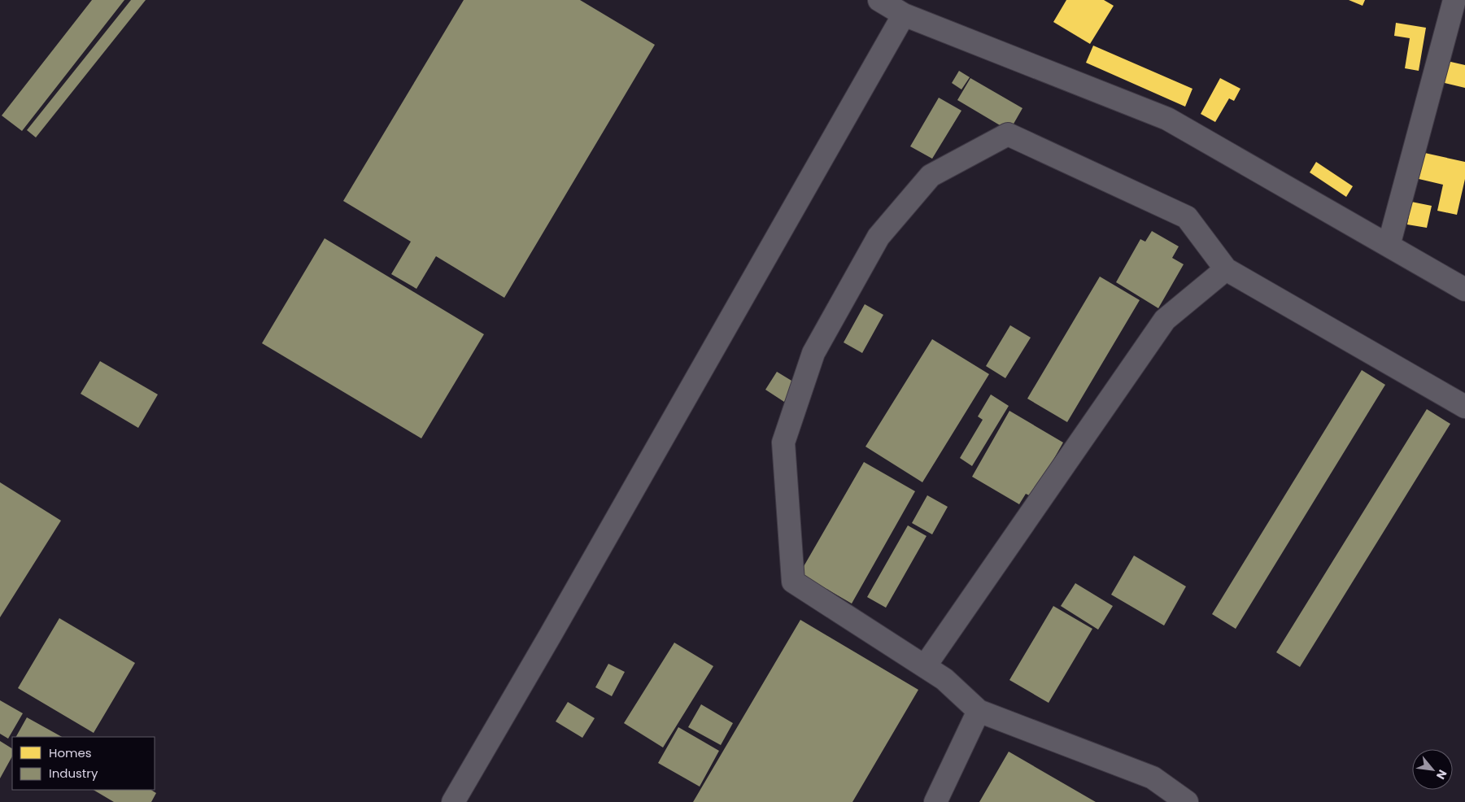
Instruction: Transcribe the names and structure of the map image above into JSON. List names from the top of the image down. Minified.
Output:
{"legend":["Homes","Industry"],"north":"bottom right"}
